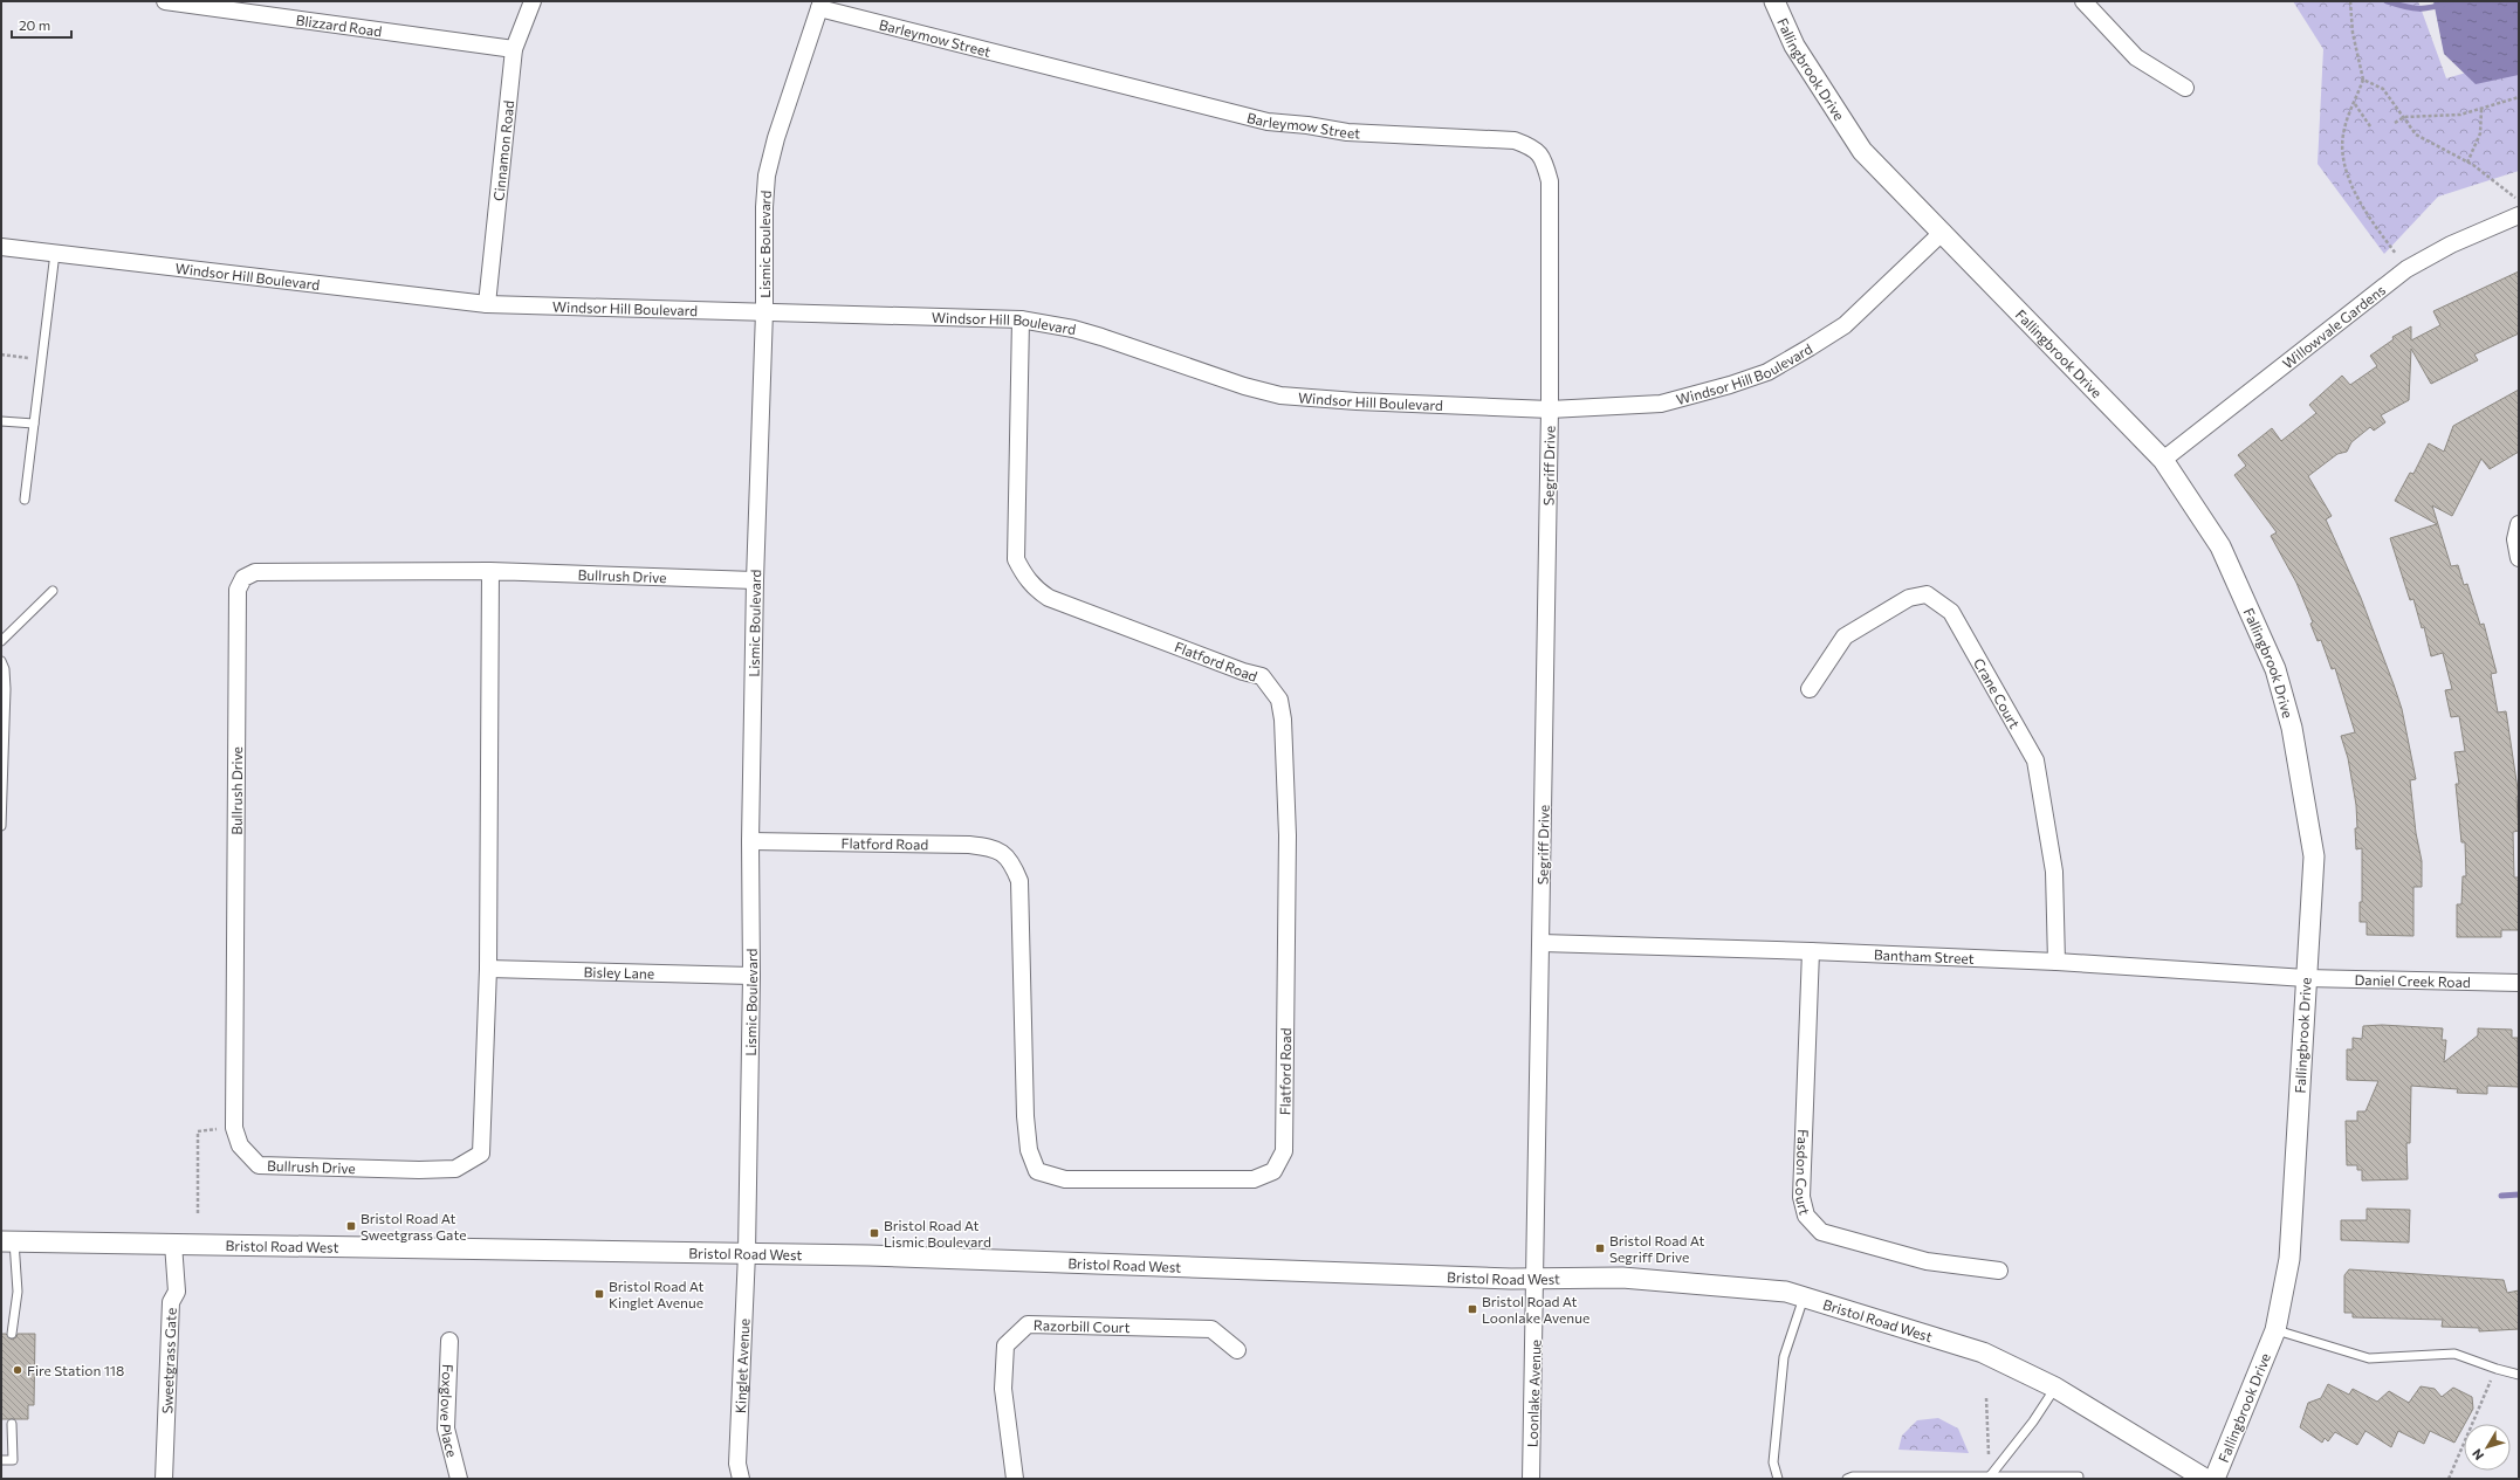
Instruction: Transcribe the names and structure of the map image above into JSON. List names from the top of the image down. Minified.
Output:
{"streets":{"street":["Blizzard Road","Barleymow Street","Fallingbrook Drive","Cinnamon Road","Lismic Boulevard","Windsor Hill Boulevard","Willowvale Gardens","Segriff Drive","Bullrush Drive","Flatford Road","Crane Court","Bantham Street","Bisley Lane","Daniel Creek Road","Fasdon Court","Bristol Road West","Razorbill Court","Sweetgrass Gate","Kinglet Avenue","Loonlake Avenue","Foxglove Place"]},"crossings":[["Blizzard Road","Cinnamon Road"],["Barleymow Street","Lismic Boulevard"],["Barleymow Street","Windsor Hill Boulevard"],["Barleymow Street","Segriff Drive"],["Fallingbrook Drive","Windsor Hill Boulevard"],["Fallingbrook Drive","Willowvale Gardens"],["Fallingbrook Drive","Bantham Street"],["Fallingbrook Drive","Daniel Creek Road"],["Cinnamon Road","Windsor Hill Boulevard"],["Lismic Boulevard","Windsor Hill Boulevard"],["Lismic Boulevard","Bullrush Drive"],["Lismic Boulevard","Flatford Road"],["Lismic Boulevard","Bisley Lane"],["Lismic Boulevard","Bristol Road West"],["Lismic Boulevard","Kinglet Avenue"],["Windsor Hill Boulevard","Segriff Drive"],["Windsor Hill Boulevard","Flatford Road"],["Segriff Drive","Bantham Street"],["Segriff Drive","Bristol Road West"],["Segriff Drive","Loonlake Avenue"],["Bullrush Drive","Bisley Lane"],["Crane Court","Bantham Street"],["Bantham Street","Daniel Creek Road"],["Bantham Street","Fasdon Court"],["Bristol Road West","Sweetgrass Gate"],["Bristol Road West","Kinglet Avenue"],["Bristol Road West","Loonlake Avenue"]],"places":{"transit":["Bristol Road At Sweetgrass Gate","Bristol Road At Lismic Boulevard","Bristol Road At Segriff Drive","Bristol Road At Kinglet Avenue","Bristol Road At Loonlake Avenue"],"other":["Fire Station 118"]},"scale_bar":"20 m","north":"bottom left"}
